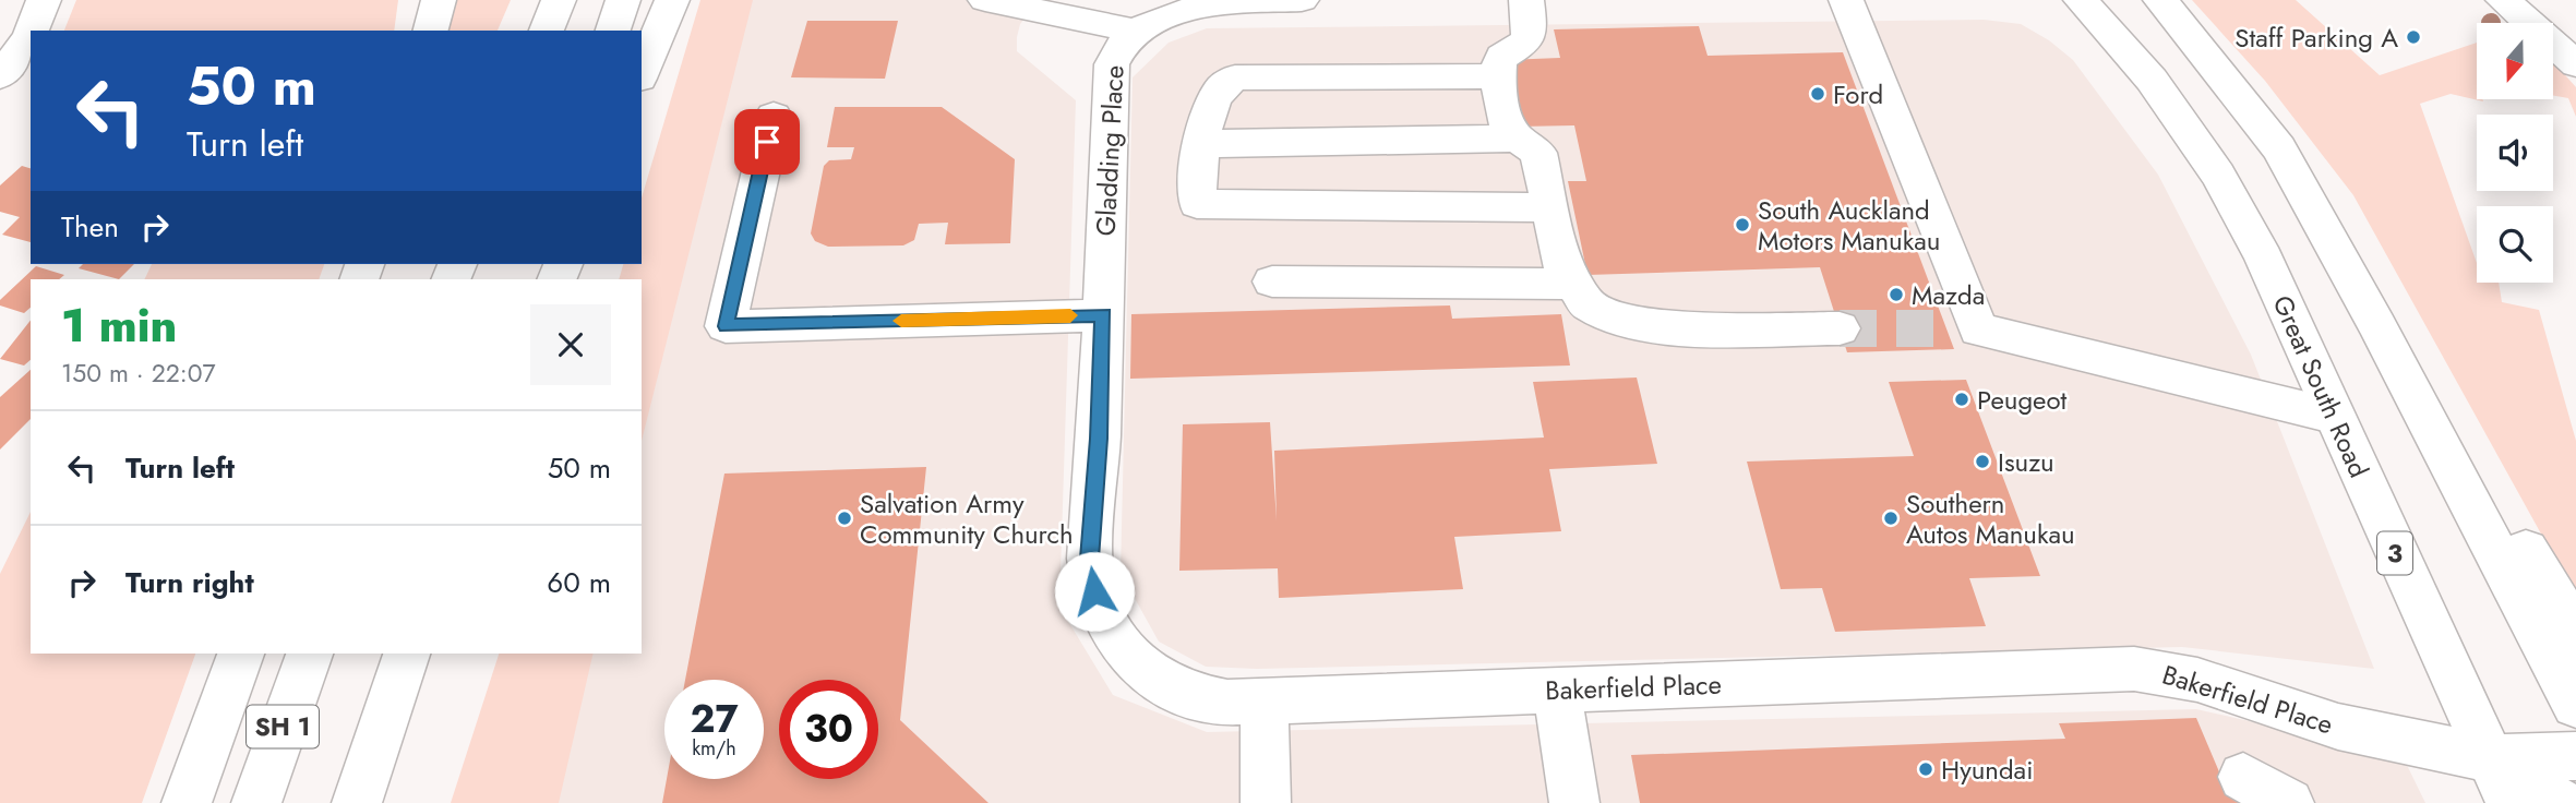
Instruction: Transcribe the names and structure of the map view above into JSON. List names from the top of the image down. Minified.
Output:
{"streets":{"main road":["Gladding Place","Great South Road","3","Bakerfield Place","SH 1"]},"crossings":[["Gladding Place","Bakerfield Place"],["Great South Road","Bakerfield Place"]],"places":["Staff Parking A","Ford","South Auckland Motors Manukau","Mazda","Peugeot","Isuzu","Salvation Army Community Church","Southern Autos Manukau","Hyundai"],"north":"bottom","page":{"turn":["50 m","Turn left"],"then":"Then","heading":["1 min","150 m · 22:07"],"list":[{"name":"Turn left","value":"50 m"},{"name":"Turn right","value":"60 m"}],"speed":"27 km/h","limit":"30"}}
